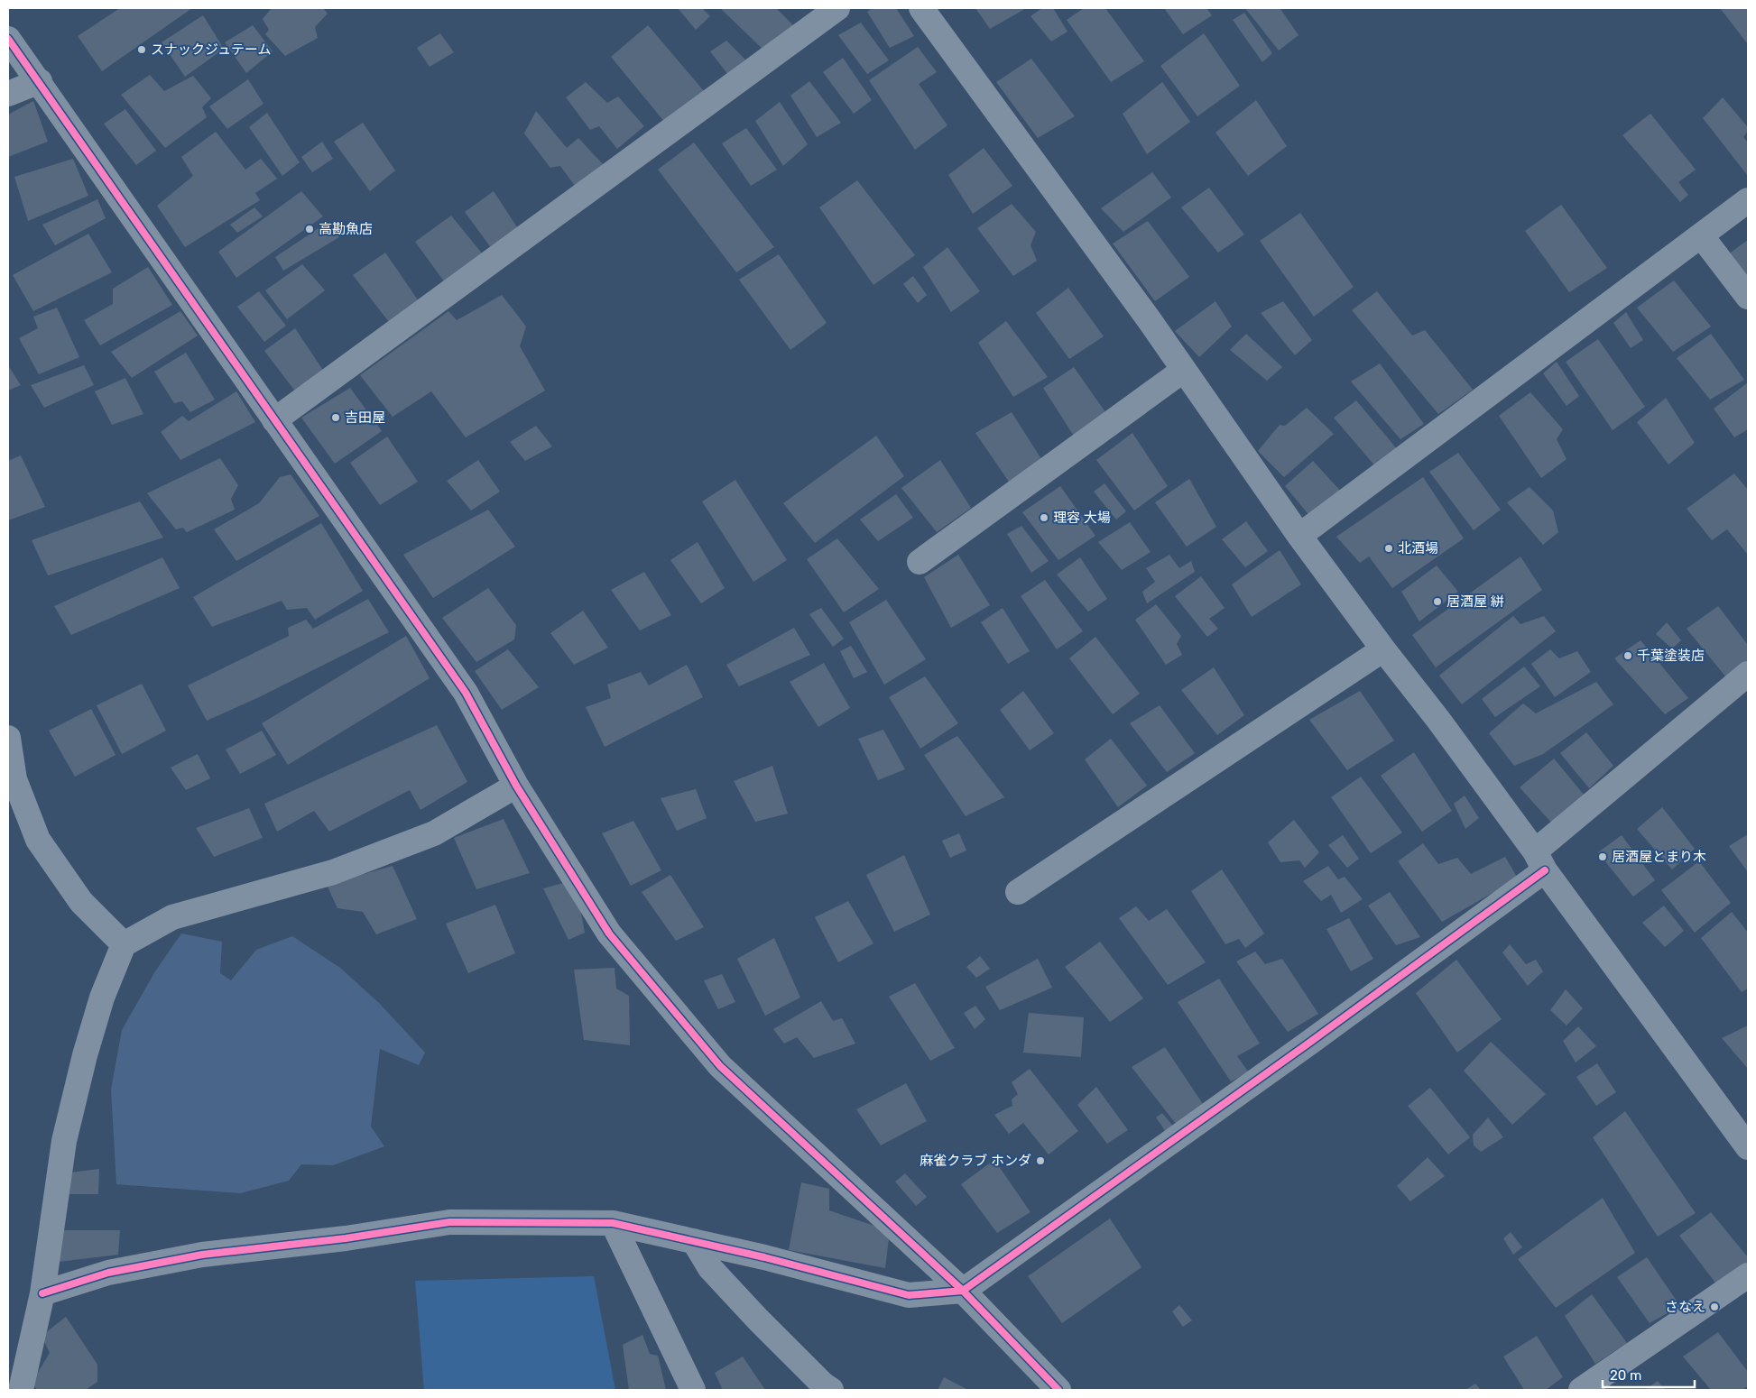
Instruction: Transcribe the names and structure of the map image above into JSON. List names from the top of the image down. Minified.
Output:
{"places":["スナックジュテーム","高勘魚店","吉田屋","理容 大場","北酒場","居酒屋 絣","千葉塗装店","居酒屋とまり木","麻雀クラブ ホンダ","さなえ"],"scale_bar":"20 m"}
